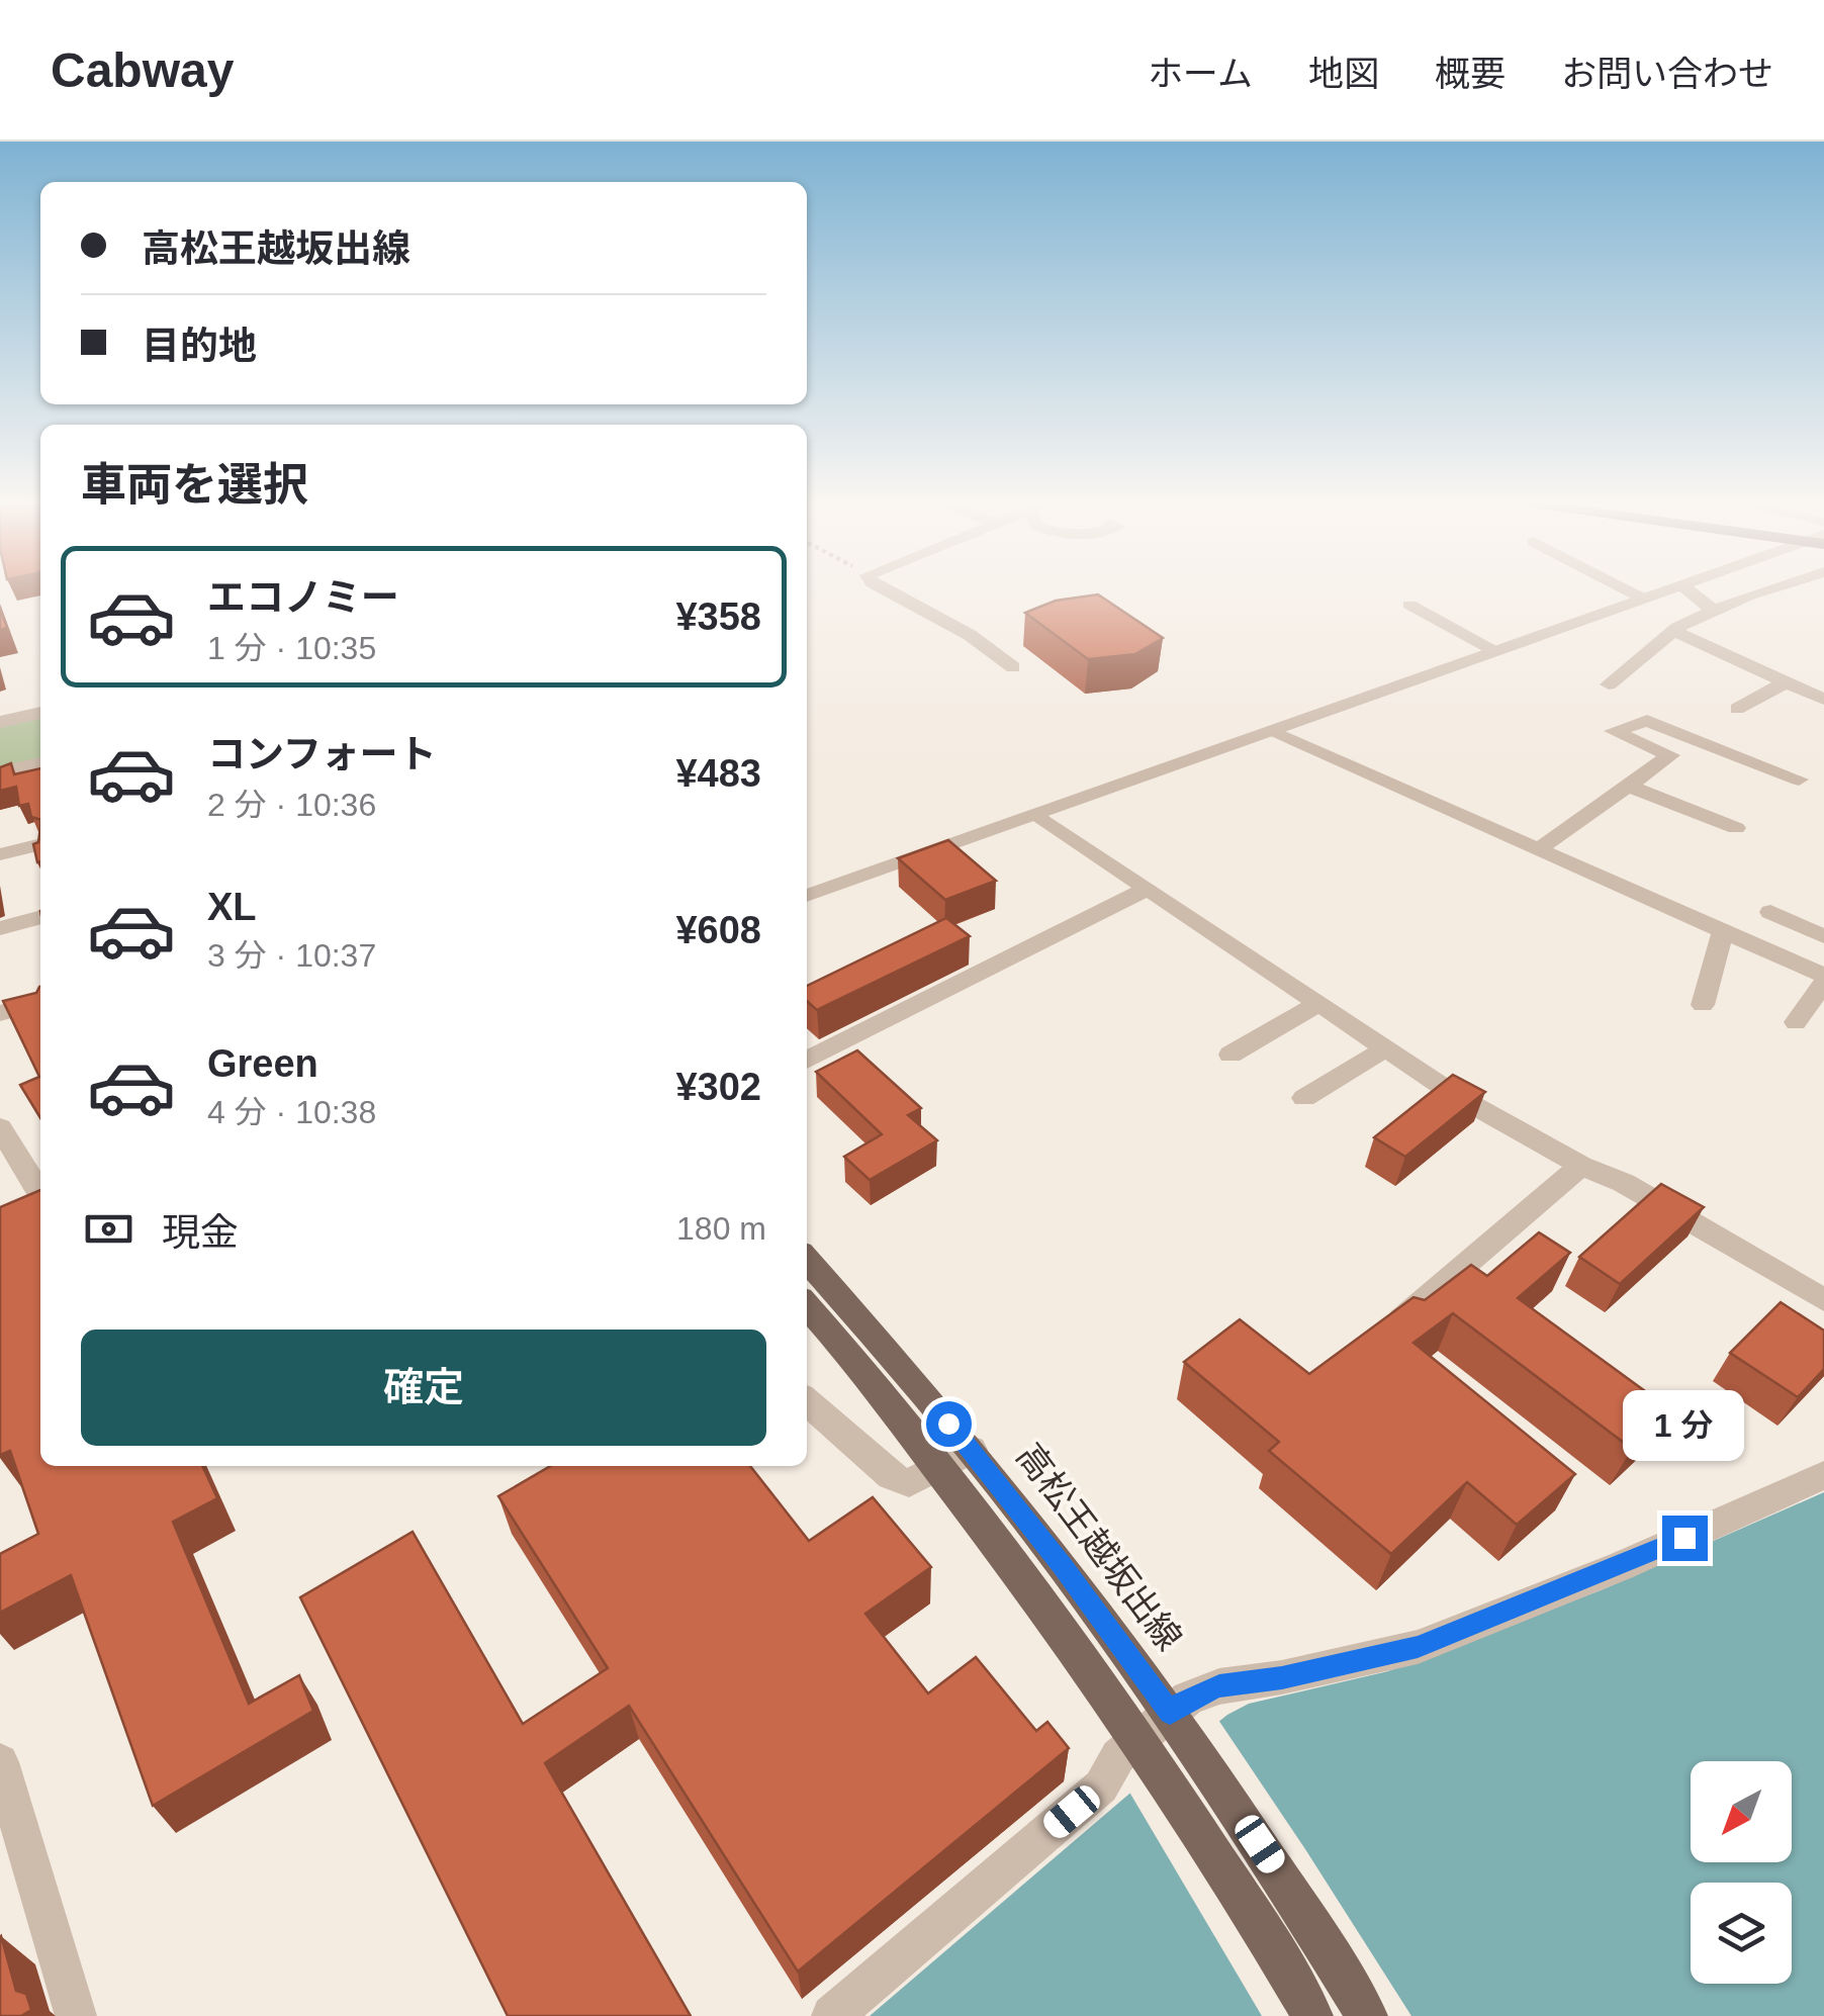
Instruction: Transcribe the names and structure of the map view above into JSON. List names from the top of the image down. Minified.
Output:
{"streets":{"main road":["高松王越坂出線"]},"north":"bottom left","page":{"header":"Cabway","nav":["ホーム","地図","概要","お問い合わせ"],"banner":["高松王越坂出線","目的地"],"heading":"車両を選択","list":[{"name":"エコノミー","note":"1 分 · 10:35","value":"¥358"},{"name":"コンフォート","note":"2 分 · 10:36","value":"¥483"},{"name":"XL","note":"3 分 · 10:37","value":"¥608"},{"name":"Green","note":"4 分 · 10:38","value":"¥302"}],"pay":["現金","180 m"],"buttons":"確定","bubble":"1 分"}}
